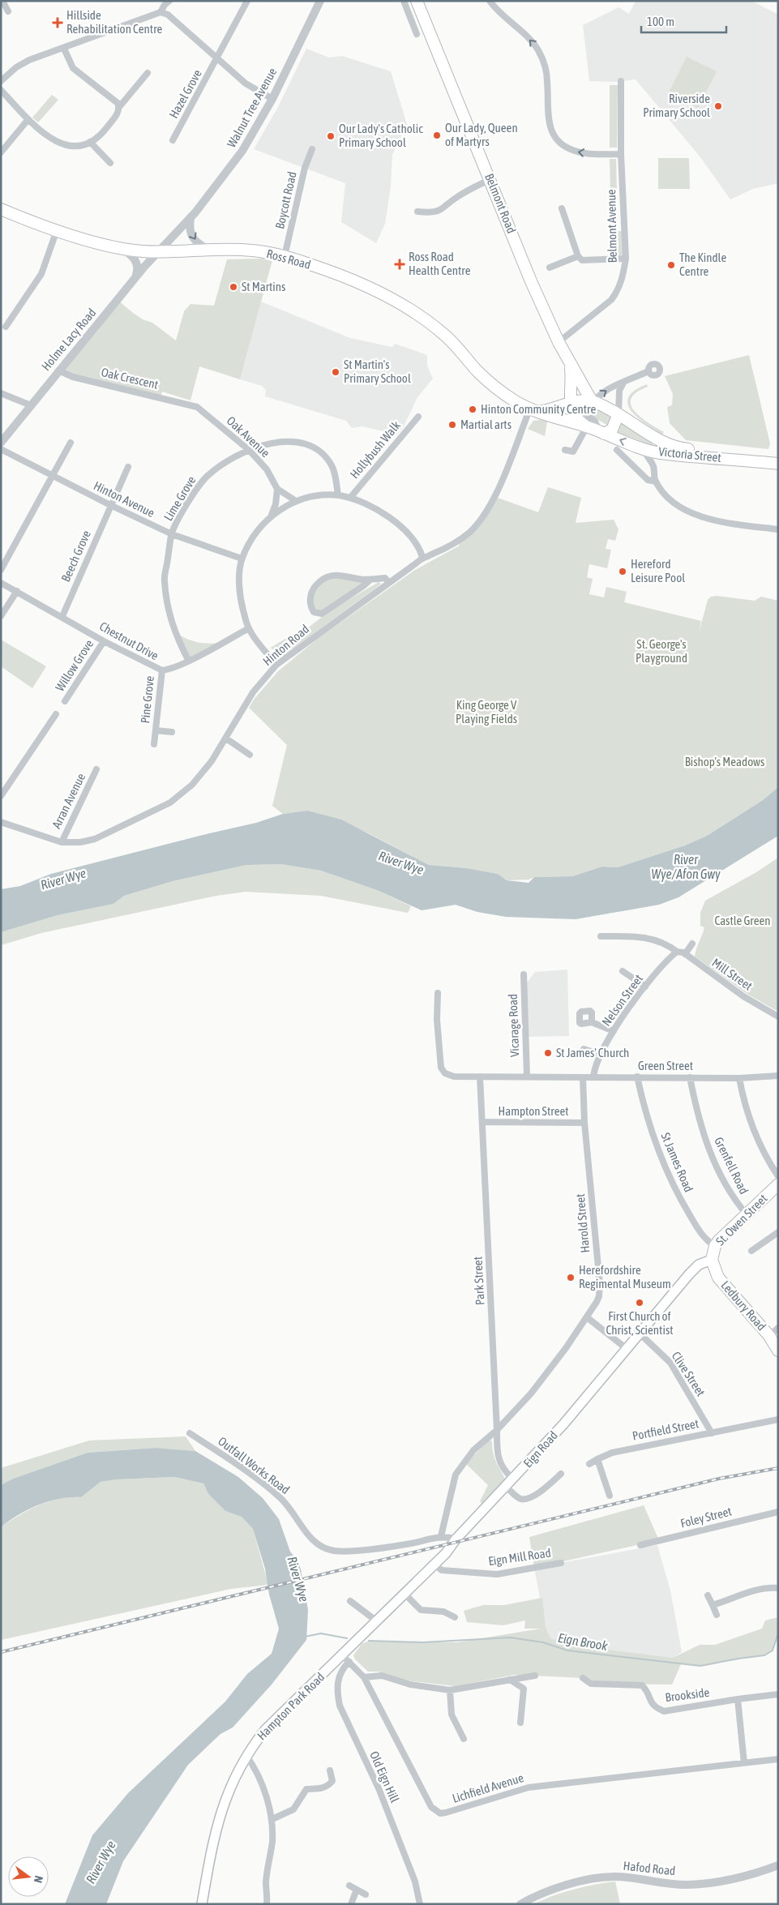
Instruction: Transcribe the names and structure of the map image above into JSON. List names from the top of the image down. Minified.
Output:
{"streets":{"highway":["Belmont Road","Ross Road","Victoria Street","St. Owen Street","Ledbury Road"],"main road":["Eign Road","Hampton Park Road"],"street":["Hazel Grove","Walnut Tree Avenue","Boycott Road","Belmont Avenue","Holme Lacy Road","Oak Crescent","Oak Avenue","Hollybush Walk","Lime Grove","Hinton Avenue","Beech Grove","Chestnut Drive","Hinton Road","Willow Grove","Pine Grove","Arran Avenue","Mill Street","Nelson Street","Vicarage Road","Green Street","Hampton Street","St James Road","Grenfell Road","Harold Street","Park Street","Clive Street","Portfield Street","Outfall Works Road","Foley Street","Eign Mill Road","Brookside","Old Eign Hill","Lichfield Avenue","Hafod Road"]},"crossings":[["Walnut Tree Avenue","Ross Road"],["Walnut Tree Avenue","Holme Lacy Road"],["Boycott Road","Ross Road"],["Belmont Road","Belmont Avenue"],["Belmont Road","Victoria Street"],["Ross Road","Holme Lacy Road"],["Ross Road","Victoria Street"],["Ross Road","Hinton Road"],["Holme Lacy Road","Oak Crescent"],["Oak Crescent","Oak Avenue"],["Oak Avenue","Lime Grove"],["Lime Grove","Hinton Avenue"],["Lime Grove","Chestnut Drive"],["Hinton Avenue","Beech Grove"],["Beech Grove","Chestnut Drive"],["Chestnut Drive","Willow Grove"],["Chestnut Drive","Pine Grove"],["Hinton Road","Arran Avenue"],["Nelson Street","Green Street"],["Vicarage Road","Green Street"],["Green Street","St James Road"],["Green Street","Grenfell Road"],["Green Street","Harold Street"],["Green Street","Park Street"],["Hampton Street","Harold Street"],["Hampton Street","Park Street"],["St James Road","St. Owen Street"],["Grenfell Road","St. Owen Street"],["St. Owen Street","Ledbury Road"],["St. Owen Street","Eign Road"],["Harold Street","Park Street"],["Harold Street","Outfall Works Road"],["Park Street","Eign Road"],["Ledbury Road","Eign Road"],["Clive Street","Portfield Street"],["Clive Street","Eign Road"],["Eign Road","Outfall Works Road"],["Eign Road","Eign Mill Road"],["Eign Road","Hampton Park Road"],["Hampton Park Road","Lichfield Avenue"],["Old Eign Hill","Lichfield Avenue"]],"water":["River Wye/Afon Gwy","River Wye","Eign Brook"],"parks":["St. George's Playground","King George V Playing Fields","Bishop's Meadows","Castle Green"],"places":{"health":["Hillside Rehabilitation Centre","Ross Road Health Centre"],"other":["Riverside Primary School","Our Lady, Queen of Martyrs","Our Lady's Catholic Primary School","The Kindle Centre","St Martins","St Martin's Primary School","Hinton Community Centre","Martial arts","Hereford Leisure Pool","St James' Church","Herefordshire Regimental Museum","First Church of Christ, Scientist"]},"scale_bar":"100 m","north":"right"}
